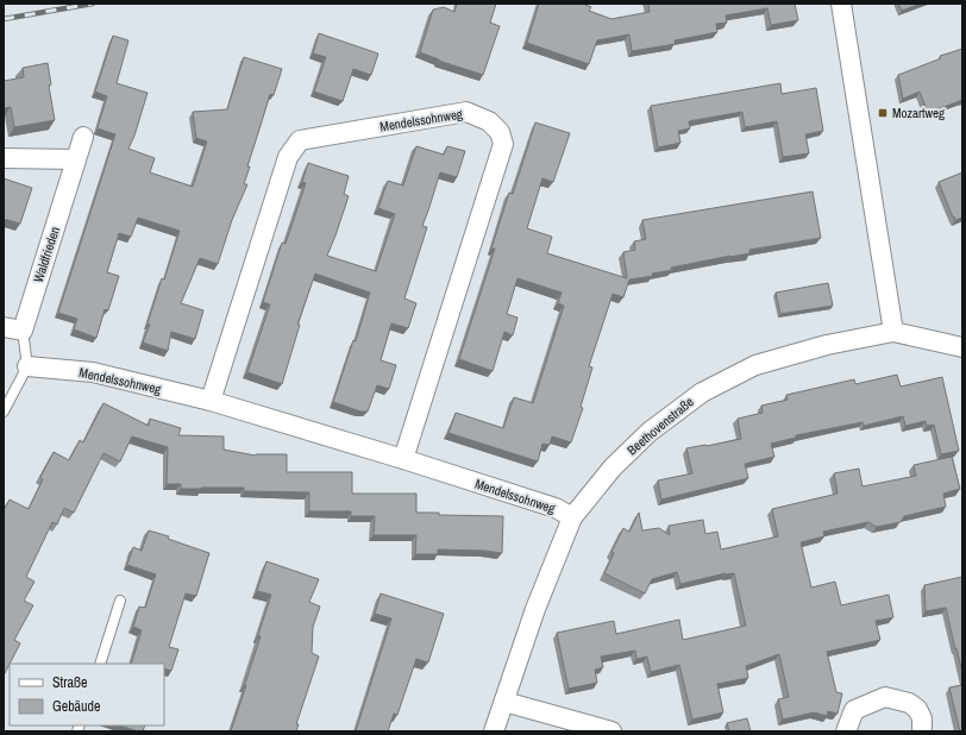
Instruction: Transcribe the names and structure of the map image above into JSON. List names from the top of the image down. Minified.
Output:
{"streets":{"street":["Mendelssohnweg","Waldfrieden","Beethovenstraße"]},"crossings":[["Mendelssohnweg","Beethovenstraße"]],"places":{"transit":["Mozartweg"]},"legend":["Straße","Gebäude"]}
